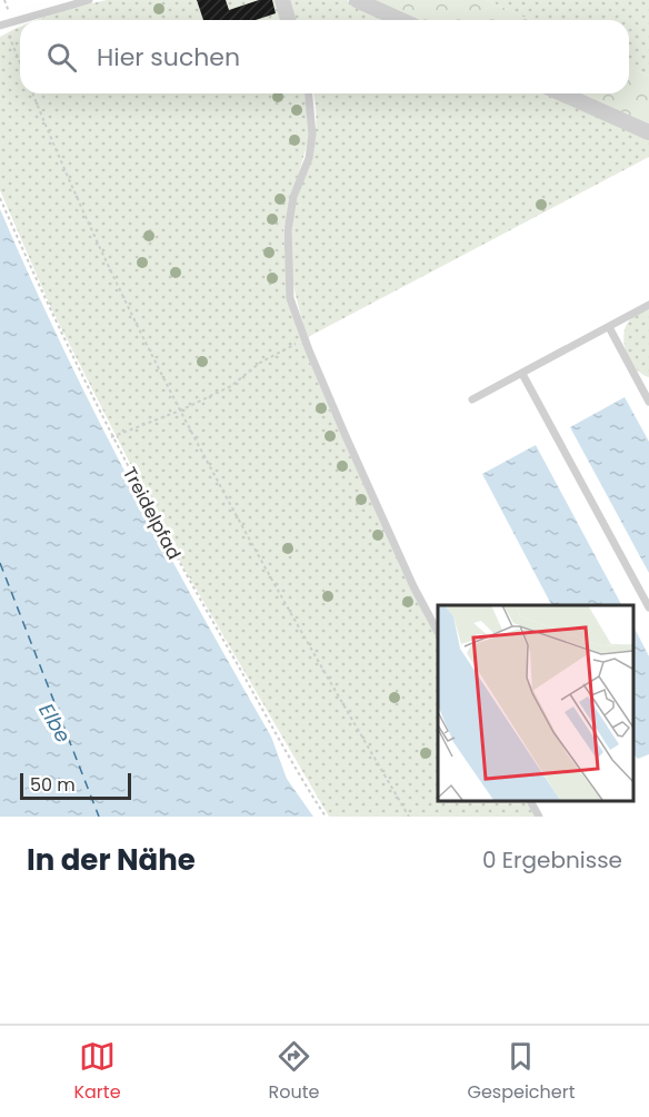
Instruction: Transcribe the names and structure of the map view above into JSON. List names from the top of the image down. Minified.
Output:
{"streets":{"path":["Treidelpfad"]},"water":["Elbe"],"scale_bar":"50 m","page":{"search":"Hier suchen","scale":"50 m","heading":["In der Nähe","0 Ergebnisse"],"nav":["Karte","Route","Gespeichert"]}}
